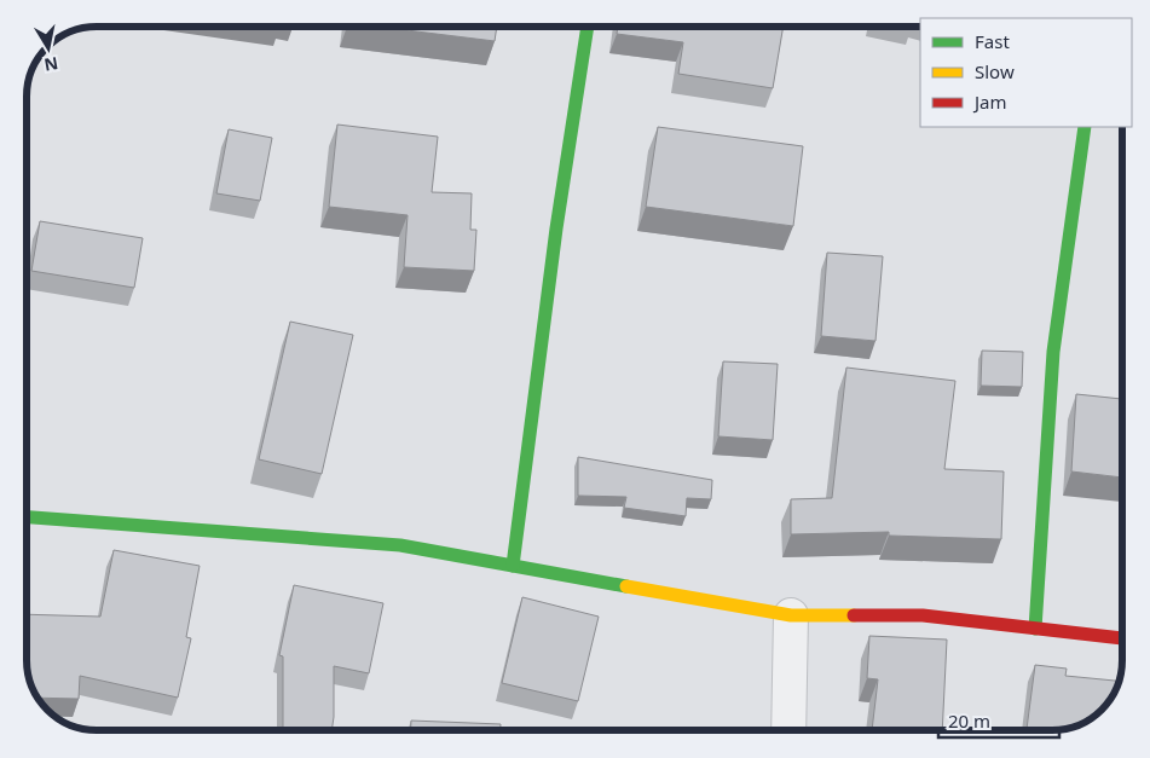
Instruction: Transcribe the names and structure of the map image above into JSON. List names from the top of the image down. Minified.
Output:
{"legend":["Fast","Slow","Jam"],"scale_bar":"20 m","north":"bottom"}
